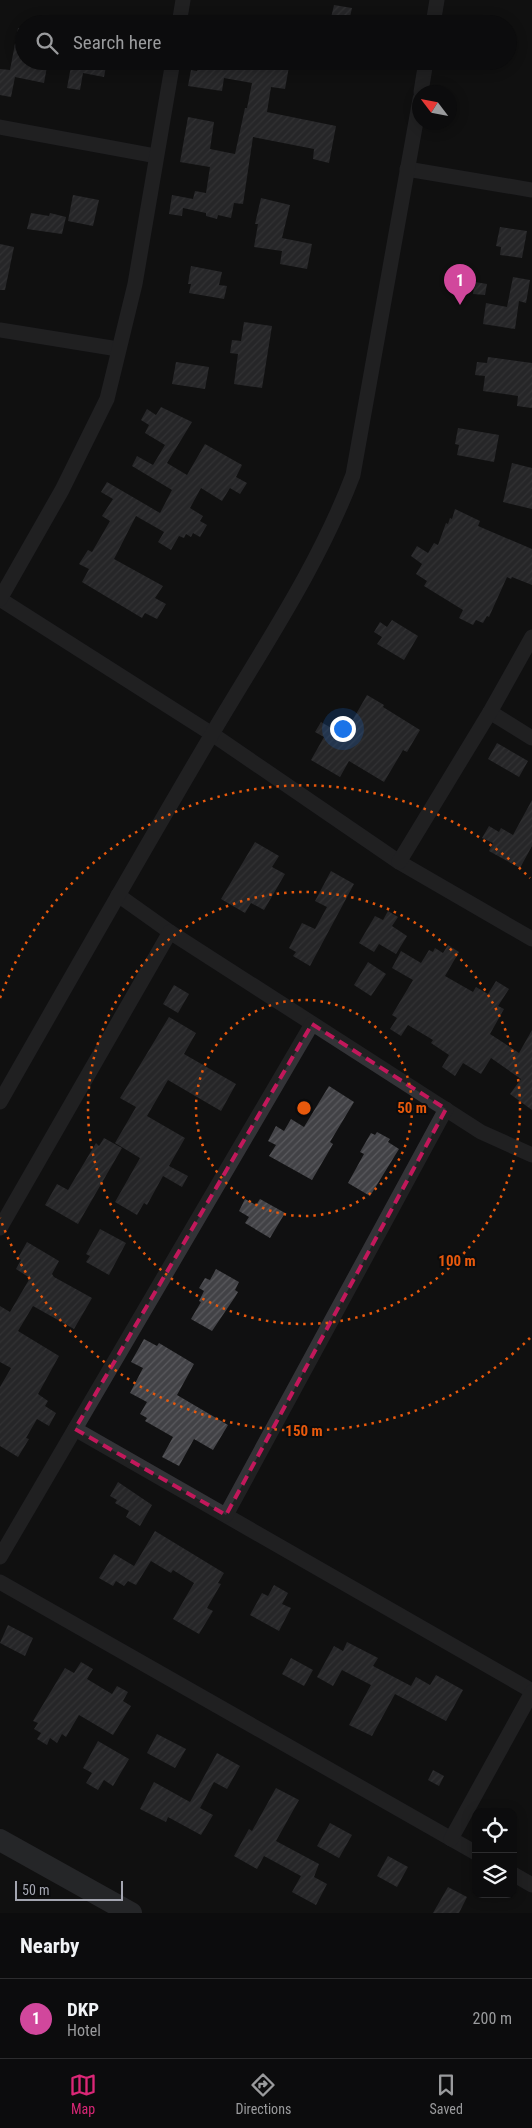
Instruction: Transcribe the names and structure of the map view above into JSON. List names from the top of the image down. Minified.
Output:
{"scale_bar":"50 m","north":"top left","page":{"search":"Search here","pins":"1","scale":"50 m","heading":"Nearby","list":[{"mark":"1","name":"DKP","note":"Hotel","value":"200 m"}],"nav":["Map","Directions","Saved"]},"rings":["50 m","100 m","150 m"]}
